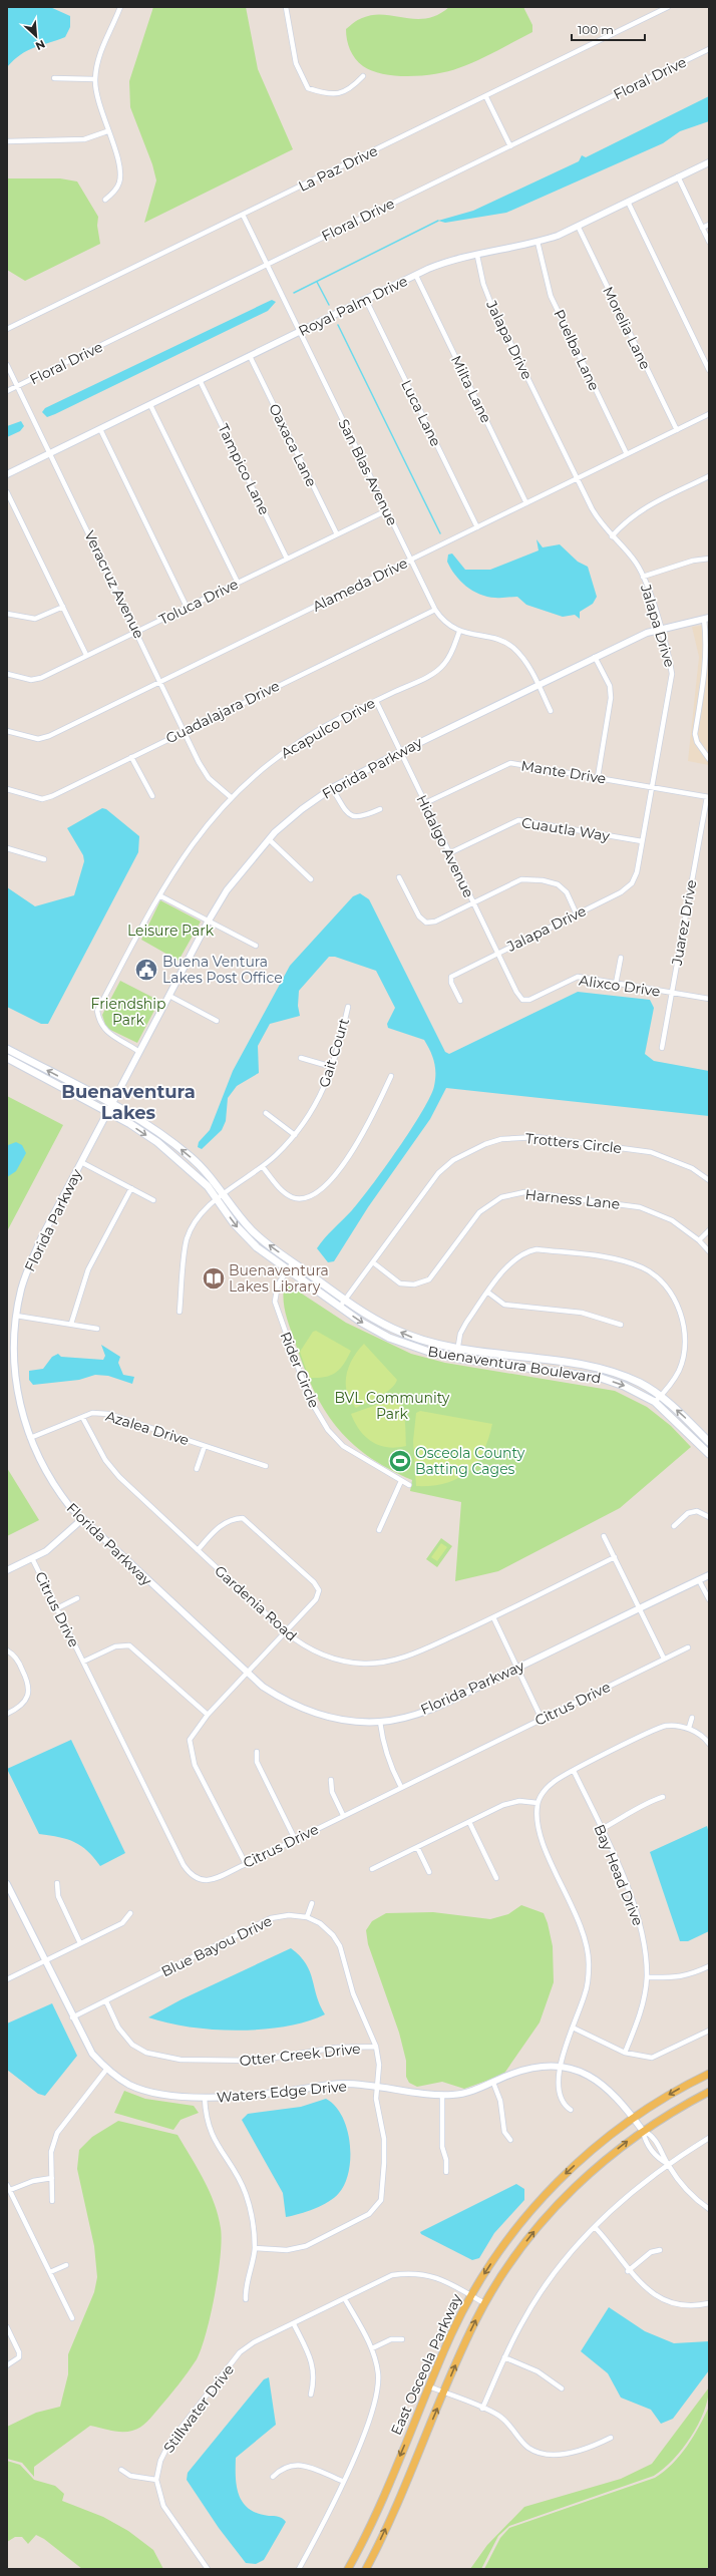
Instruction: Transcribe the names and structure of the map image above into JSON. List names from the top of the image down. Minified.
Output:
{"streets":{"main road":["Buenaventura Boulevard","East Osceola Parkway"],"street":["Floral Drive","La Paz Drive","Royal Palm Drive","Morelia Lane","Jalapa Drive","Puelba Lane","Milta Lane","Luca Lane","Oaxaca Lane","Tampico Lane","San Blas Avenue","Veracruz Avenue","Alameda Drive","Toluca Drive","Guadalajara Drive","Acapulco Drive","Florida Parkway","Mante Drive","Cuautla Way","Hidalgo Avenue","Juarez Drive","Alixco Drive","Gait Court","Trotters Circle","Harness Lane","Rider Circle","Azalea Drive","Gardenia Road","Citrus Drive","Bay Head Drive","Blue Bayou Drive","Otter Creek Drive","Waters Edge Drive","Stillwater Drive"]},"crossings":[["Floral Drive","San Blas Avenue"],["Floral Drive","Veracruz Avenue"],["La Paz Drive","San Blas Avenue"],["Royal Palm Drive","Morelia Lane"],["Royal Palm Drive","Jalapa Drive"],["Royal Palm Drive","Puelba Lane"],["Royal Palm Drive","Milta Lane"],["Royal Palm Drive","Luca Lane"],["Royal Palm Drive","Oaxaca Lane"],["Royal Palm Drive","Tampico Lane"],["Royal Palm Drive","San Blas Avenue"],["Royal Palm Drive","Veracruz Avenue"],["Morelia Lane","Alameda Drive"],["Jalapa Drive","Alameda Drive"],["Jalapa Drive","Florida Parkway"],["Jalapa Drive","Mante Drive"],["Jalapa Drive","Cuautla Way"],["Jalapa Drive","Hidalgo Avenue"],["Puelba Lane","Alameda Drive"],["Milta Lane","Alameda Drive"],["Luca Lane","Alameda Drive"],["Oaxaca Lane","Toluca Drive"],["Tampico Lane","Toluca Drive"],["San Blas Avenue","Alameda Drive"],["San Blas Avenue","Toluca Drive"],["San Blas Avenue","Guadalajara Drive"],["San Blas Avenue","Acapulco Drive"],["San Blas Avenue","Florida Parkway"],["Veracruz Avenue","Alameda Drive"],["Veracruz Avenue","Toluca Drive"],["Veracruz Avenue","Guadalajara Drive"],["Veracruz Avenue","Acapulco Drive"],["Acapulco Drive","Florida Parkway"],["Acapulco Drive","Hidalgo Avenue"],["Florida Parkway","Hidalgo Avenue"],["Florida Parkway","Buenaventura Boulevard"],["Florida Parkway","Azalea Drive"],["Mante Drive","Hidalgo Avenue"],["Mante Drive","Juarez Drive"],["Cuautla Way","Hidalgo Avenue"],["Hidalgo Avenue","Alixco Drive"],["Juarez Drive","Alixco Drive"],["Gait Court","Buenaventura Boulevard"],["Trotters Circle","Harness Lane"],["Trotters Circle","Buenaventura Boulevard"],["Buenaventura Boulevard","Rider Circle"],["Azalea Drive","Gardenia Road"],["Blue Bayou Drive","Otter Creek Drive"],["Blue Bayou Drive","Waters Edge Drive"],["Waters Edge Drive","East Osceola Parkway"],["East Osceola Parkway","Stillwater Drive"]],"districts":["Buenaventura Lakes"],"parks":["Leisure Park","Friendship Park","BVL Community Park"],"places":{"public building":["Buena Ventura Lakes Post Office"],"library":["Buenaventura Lakes Library"],"sports":["Osceola County Batting Cages"]},"scale_bar":"100 m","north":"bottom right"}
